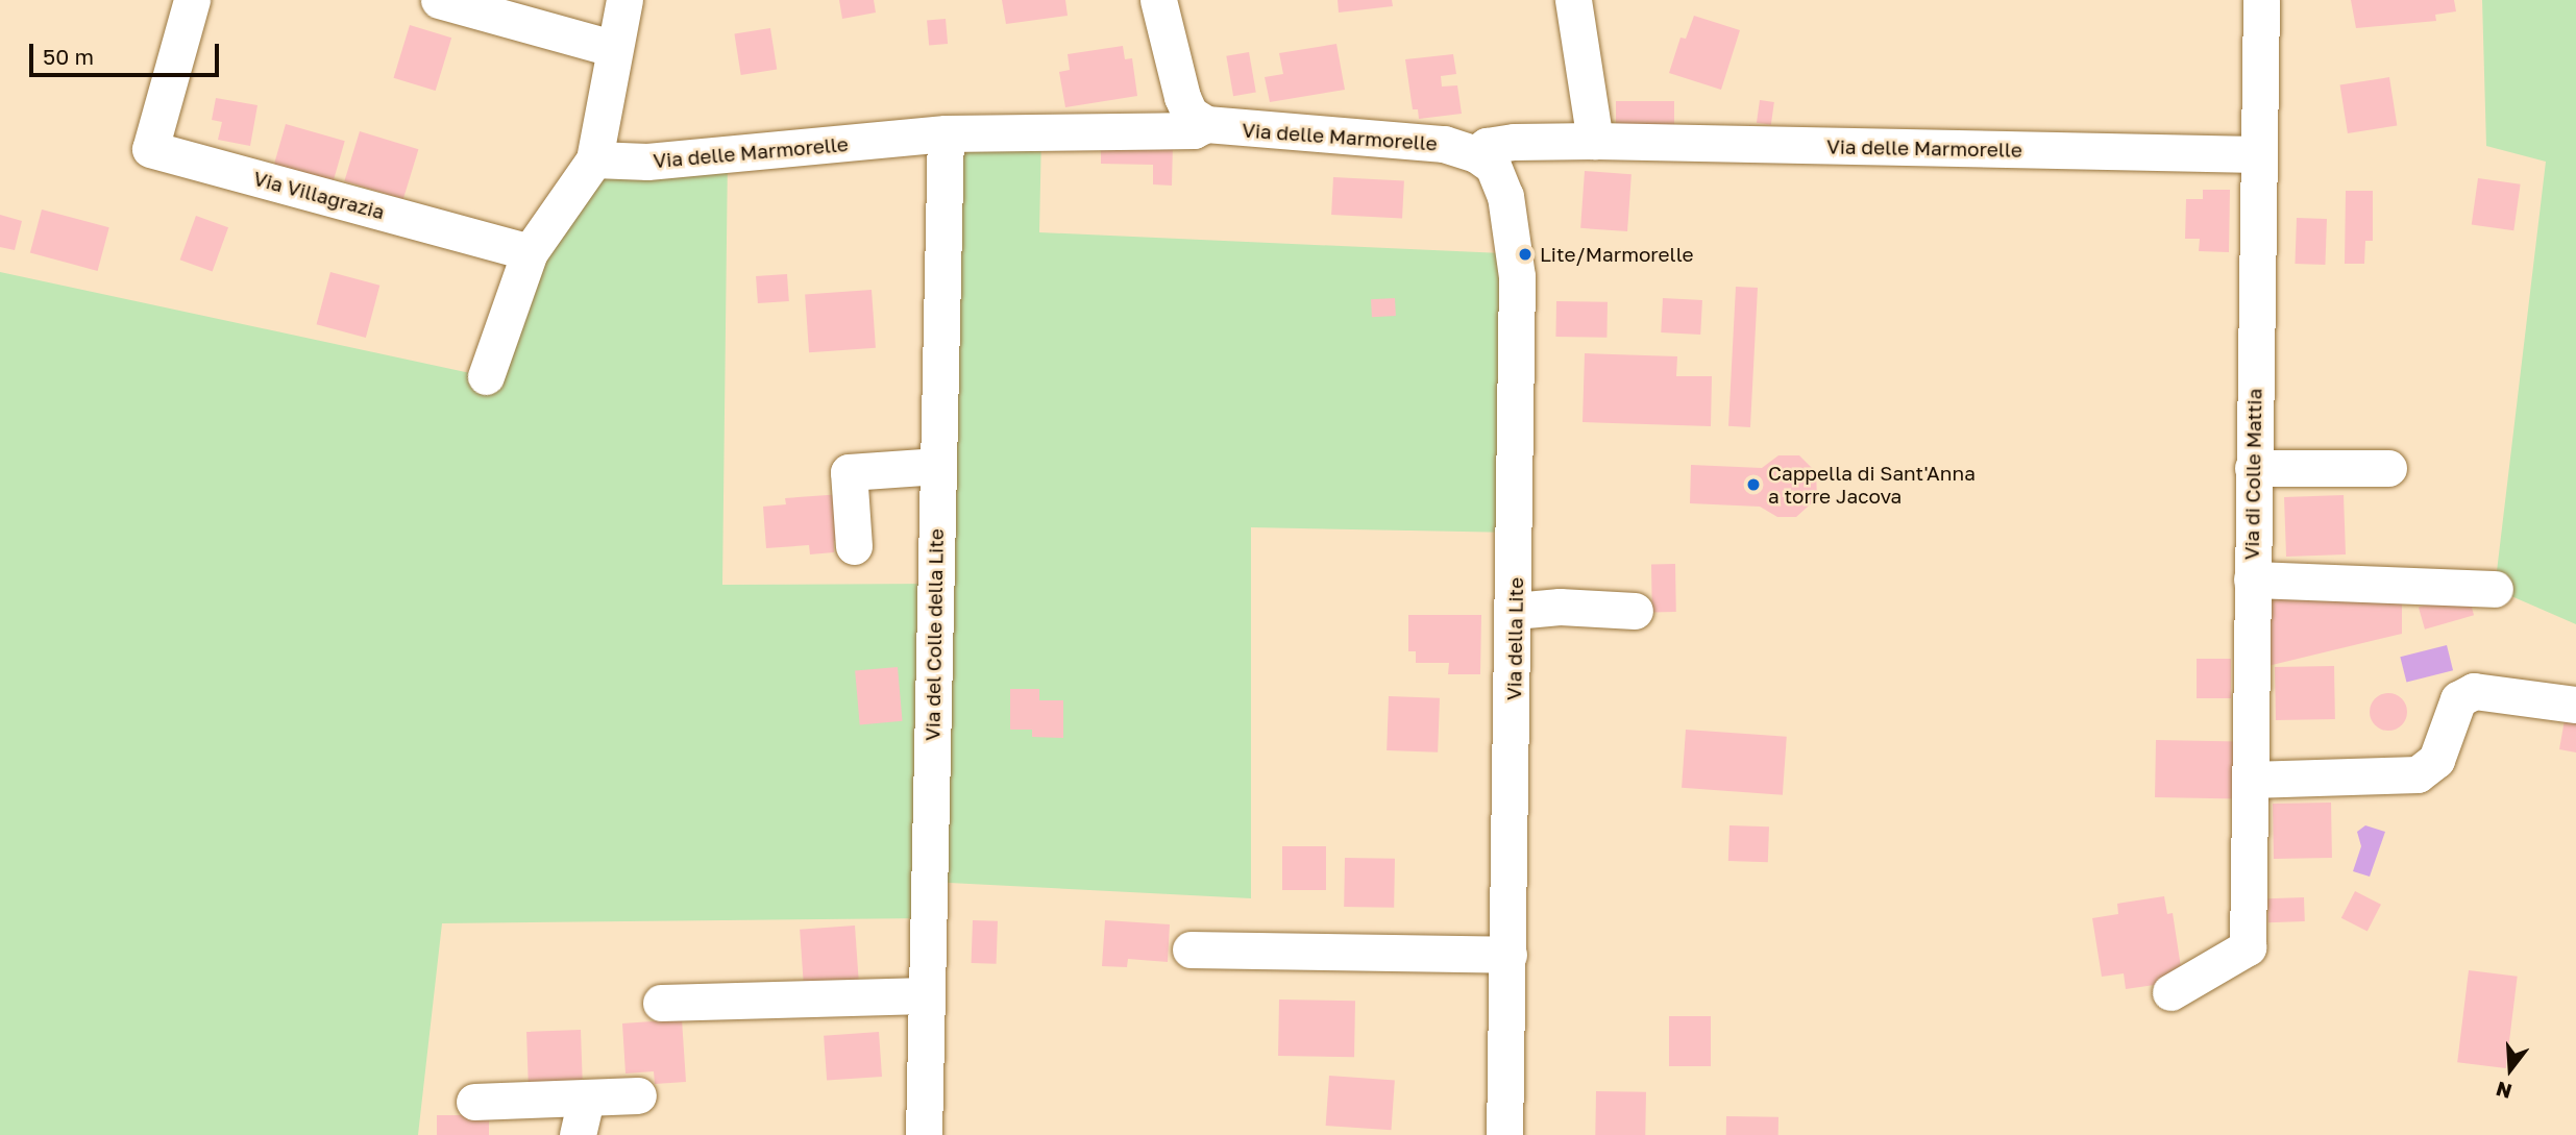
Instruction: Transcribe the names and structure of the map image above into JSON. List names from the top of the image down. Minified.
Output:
{"streets":{"street":["Via delle Marmorelle","Via Villagrazia","Via di Colle Mattia","Via del Colle della Lite","Via della Lite"]},"crossings":[["Via delle Marmorelle","Via di Colle Mattia"],["Via delle Marmorelle","Via del Colle della Lite"],["Via delle Marmorelle","Via della Lite"]],"places":["Lite/Marmorelle","Cappella di Sant'Anna a torre Jacova"],"scale_bar":"50 m","north":"bottom"}
